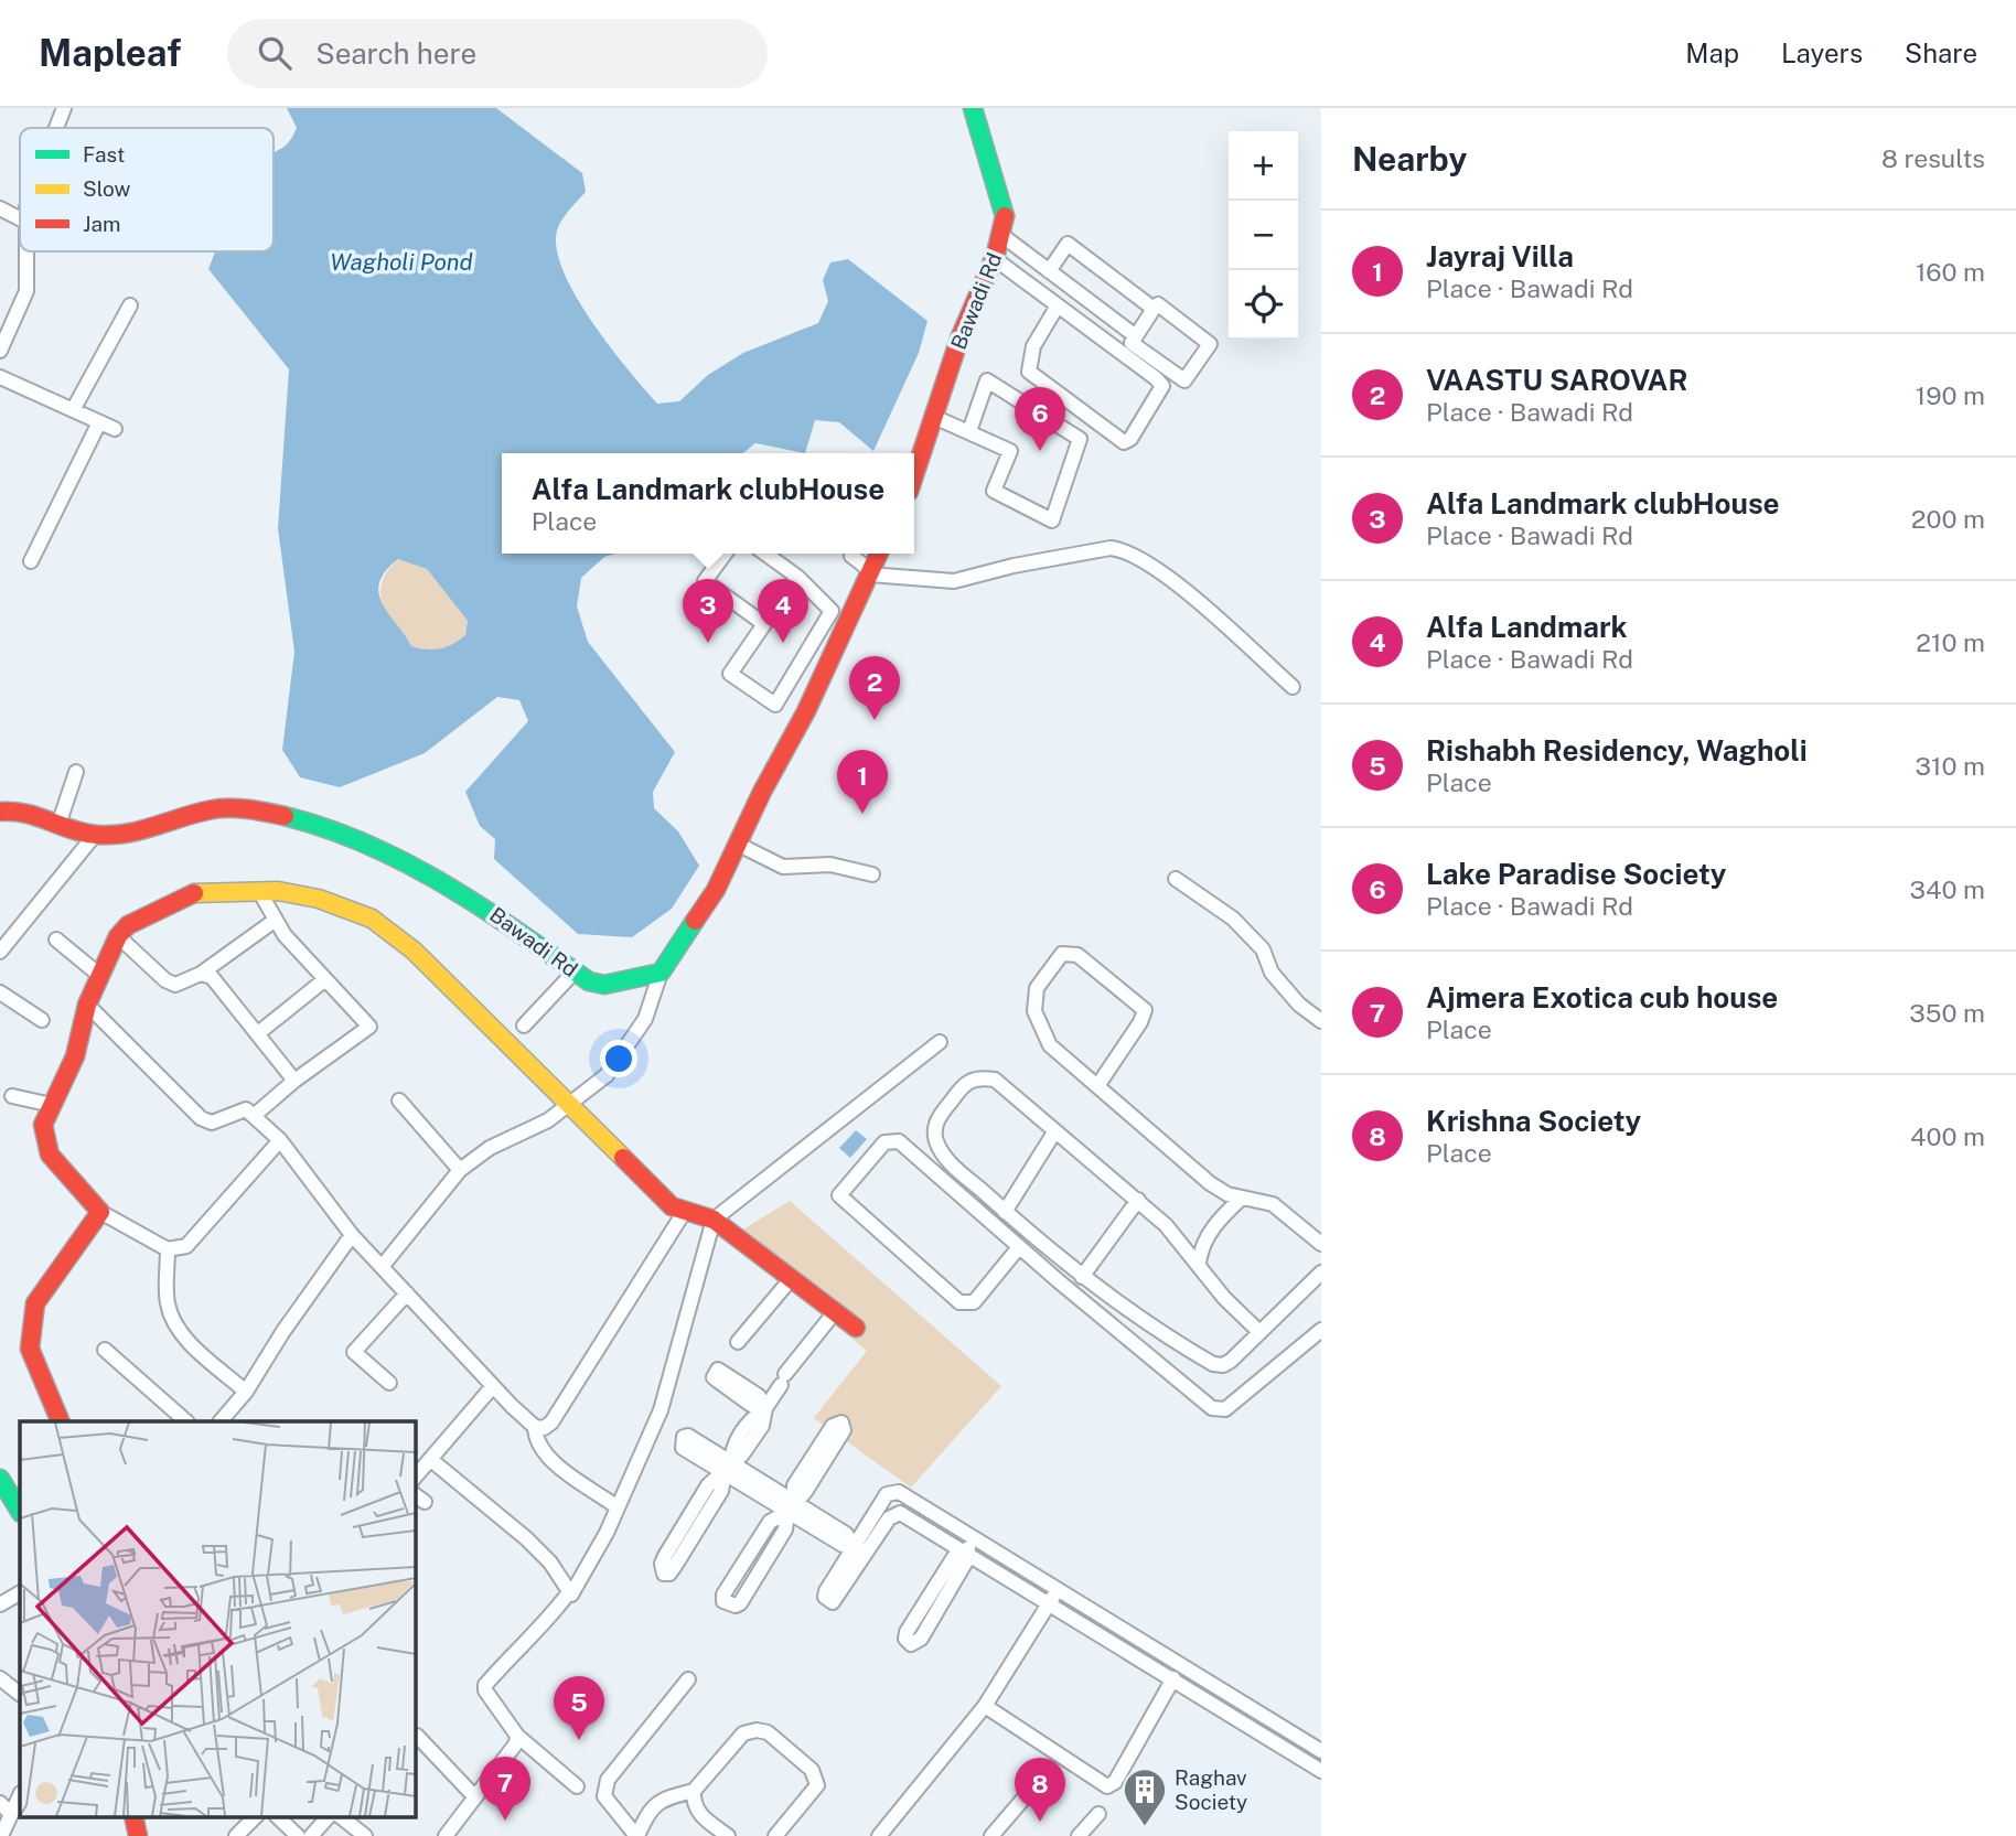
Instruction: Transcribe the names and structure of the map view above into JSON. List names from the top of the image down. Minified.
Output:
{"streets":{"street":["Bawadi Rd"]},"water":["Wagholi Pond"],"places":{"building":["Raghav Society"]},"legend":["Fast","Slow","Jam"],"page":{"header":"Mapleaf","search":"Search here","nav":["Map","Layers","Share"],"heading":["Nearby","8 results"],"map_buttons":["+","−"],"list":[{"mark":"1","name":"Jayraj Villa","note":"Place · Bawadi Rd","value":"160 m"},{"mark":"2","name":"VAASTU SAROVAR","note":"Place · Bawadi Rd","value":"190 m"},{"mark":"3","name":"Alfa Landmark clubHouse","note":"Place · Bawadi Rd","value":"200 m"},{"mark":"4","name":"Alfa Landmark","note":"Place · Bawadi Rd","value":"210 m"},{"mark":"5","name":"Rishabh Residency, Wagholi","note":"Place","value":"310 m"},{"mark":"6","name":"Lake Paradise Society","note":"Place · Bawadi Rd","value":"340 m"},{"mark":"7","name":"Ajmera Exotica cub house","note":"Place","value":"350 m"},{"mark":"8","name":"Krishna Society","note":"Place","value":"400 m"}],"pins":["6","3","4","2","1","5","7","8"],"popup":["Alfa Landmark clubHouse","Place"]}}
